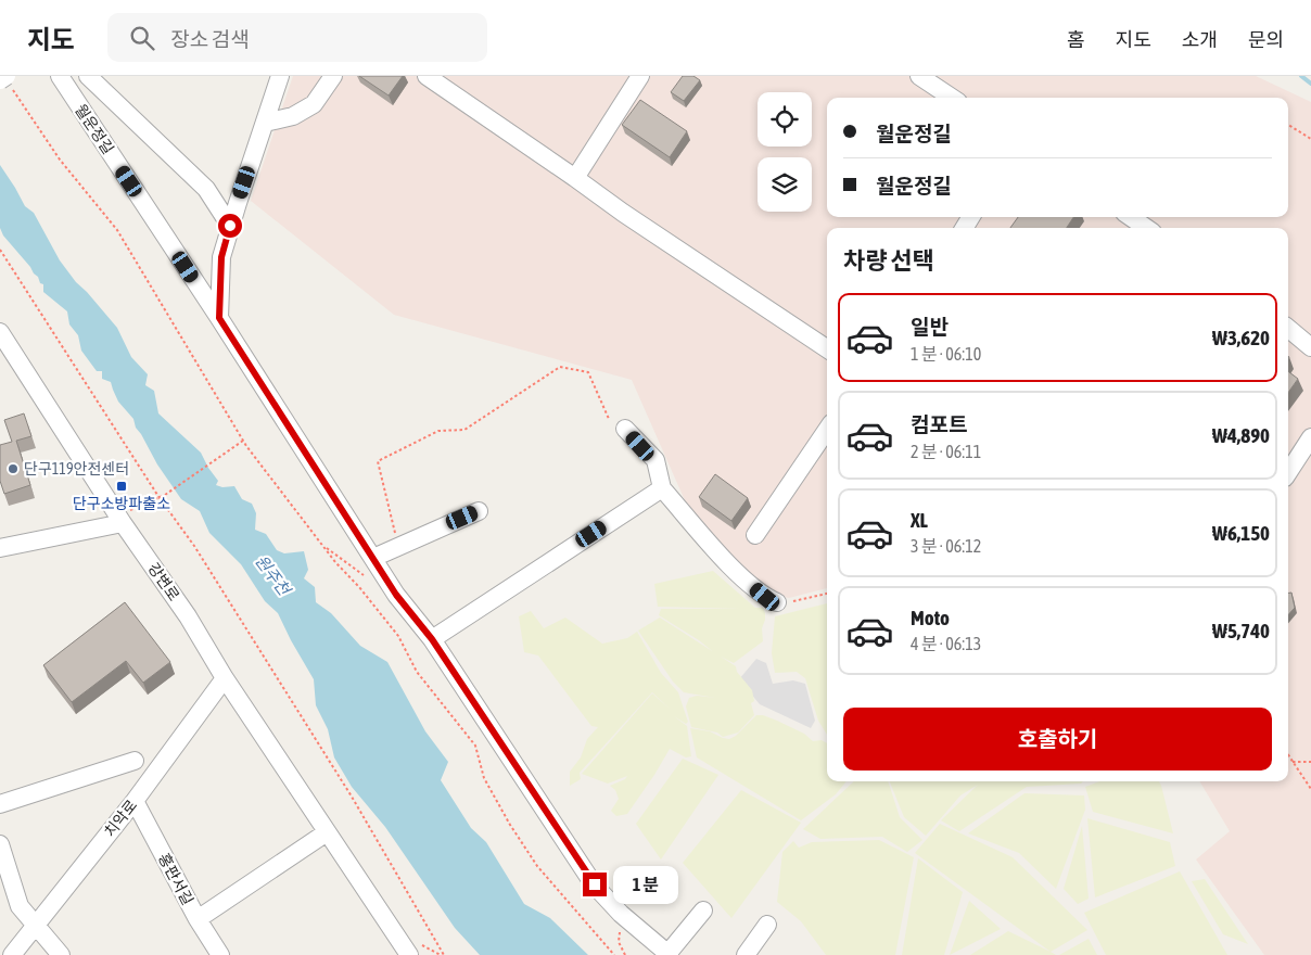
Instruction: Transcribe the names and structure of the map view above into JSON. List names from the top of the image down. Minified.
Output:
{"streets":{"street":["월운정길","강변로","치악로","홍판서길"]},"crossings":[["강변로","치악로"],["치악로","홍판서길"]],"water":["원주천"],"places":{"other":["단구119안전센터"],"transit":["단구소방파출소"]},"page":{"header":"지도","search":"장소 검색","nav":["홈","지도","소개","문의"],"banner":["월운정길","월운정길"],"heading":"차량 선택","list":[{"name":"일반","note":"1 분 · 06:10","value":"₩3,620"},{"name":"컴포트","note":"2 분 · 06:11","value":"₩4,890"},{"name":"XL","note":"3 분 · 06:12","value":"₩6,150"},{"name":"Moto","note":"4 분 · 06:13","value":"₩5,740"}],"buttons":"호출하기","bubble":"1 분"}}
